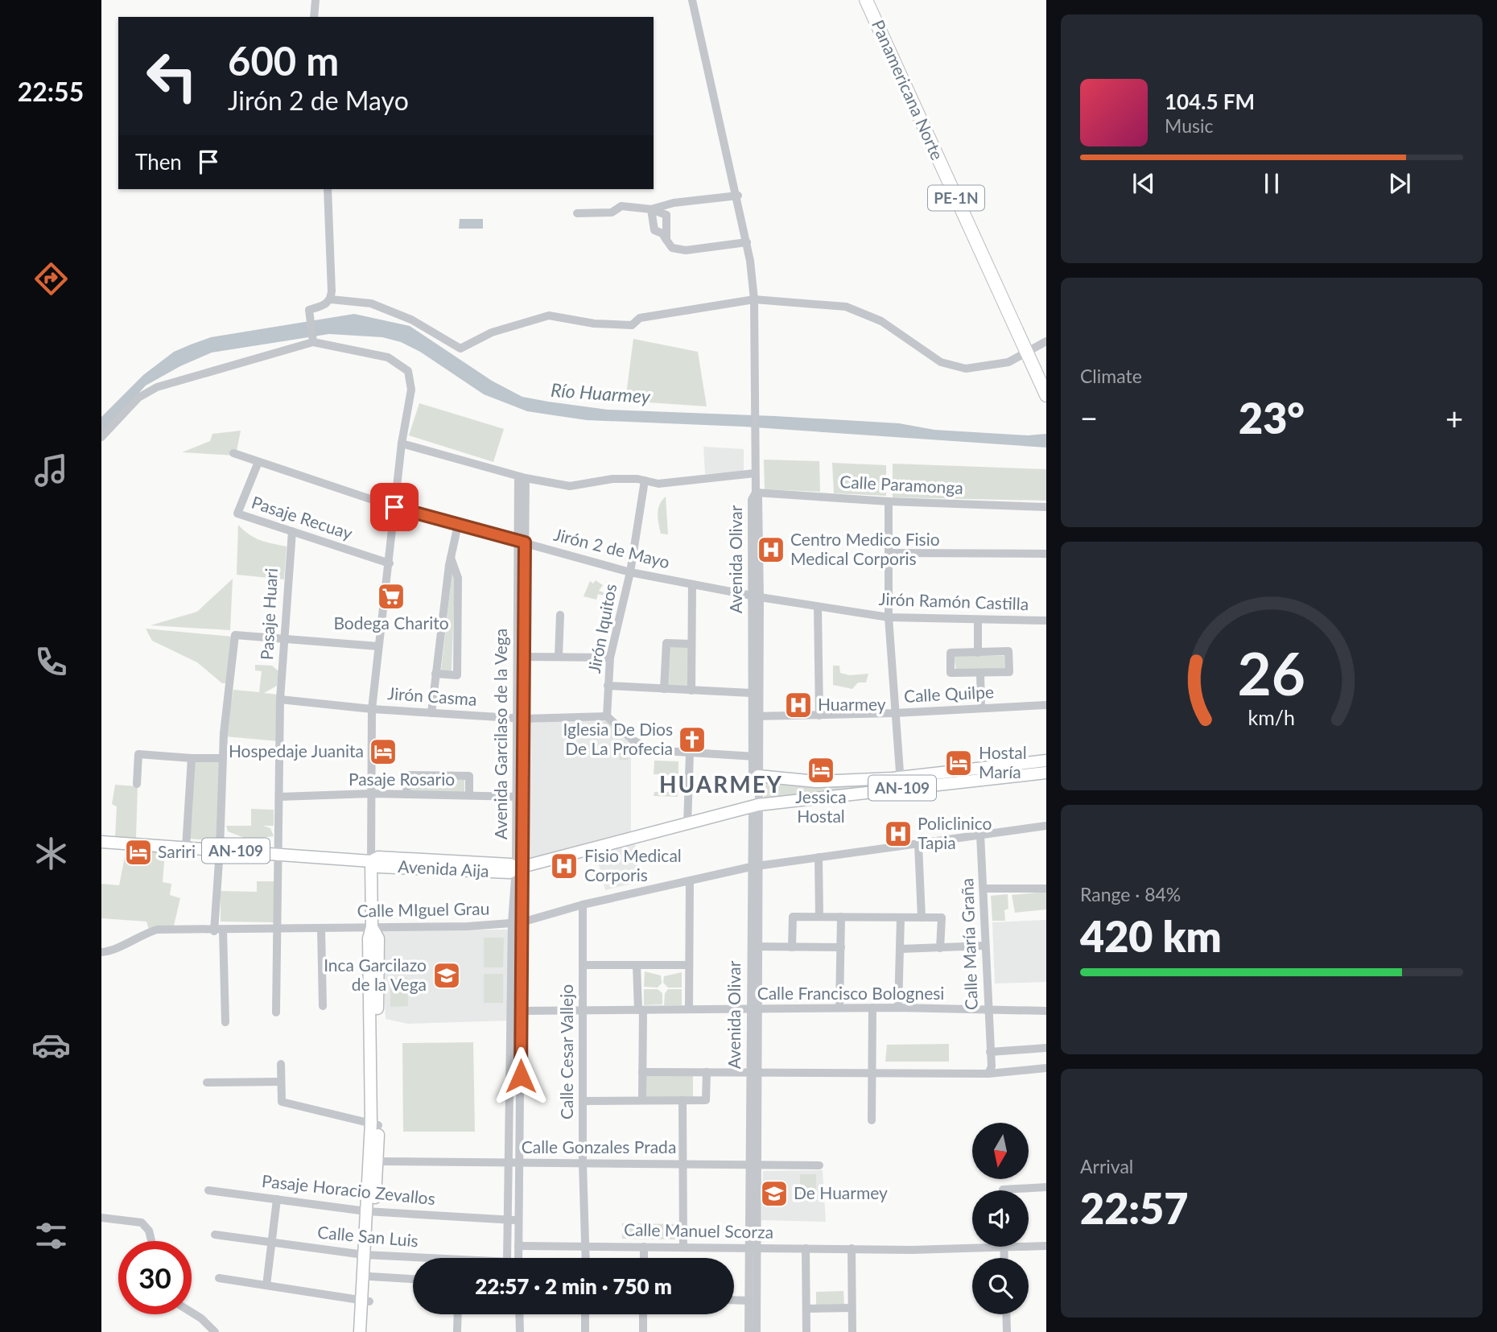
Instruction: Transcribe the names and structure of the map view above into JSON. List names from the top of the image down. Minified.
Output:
{"streets":{"highway":["Panamericana Norte","PE-1N"],"main road":["AN-109","Avenida Aija"],"street":["Calle Paramonga","Pasaje Recuay","Jirón 2 de Mayo","Avenida Olivar","Jirón Ramón Castilla","Pasaje Huari","Jirón Iquitos","Calle Quilpe","Jirón Casma","Avenida Garcilaso de la Vega","Pasaje Rosario","Calle MIguel Grau","Calle María Graña","Calle Francisco Bolognesi","Calle Cesar Vallejo","Calle Gonzales Prada","Pasaje Horacio Zevallos","Calle Manuel Scorza","Calle San Luis"]},"crossings":[["Calle Paramonga","Avenida Olivar"],["Pasaje Recuay","Jirón 2 de Mayo"],["Pasaje Recuay","Pasaje Huari"],["Jirón 2 de Mayo","Avenida Olivar"],["Jirón 2 de Mayo","Jirón Ramón Castilla"],["Jirón 2 de Mayo","Jirón Iquitos"],["Jirón 2 de Mayo","Avenida Garcilaso de la Vega"],["Avenida Olivar","Jirón Ramón Castilla"],["Avenida Olivar","Calle Quilpe"],["Avenida Olivar","AN-109"],["Avenida Olivar","Avenida Aija"],["Avenida Olivar","Calle MIguel Grau"],["Avenida Olivar","Calle Francisco Bolognesi"],["Avenida Olivar","Calle Gonzales Prada"],["Avenida Olivar","Calle Manuel Scorza"],["Pasaje Huari","Jirón Casma"],["Pasaje Huari","Pasaje Rosario"],["Pasaje Huari","Avenida Aija"],["Pasaje Huari","Calle MIguel Grau"],["Jirón Iquitos","Jirón Casma"],["Jirón Casma","Avenida Garcilaso de la Vega"],["Avenida Garcilaso de la Vega","Pasaje Rosario"],["Avenida Garcilaso de la Vega","Avenida Aija"],["Avenida Garcilaso de la Vega","Calle MIguel Grau"],["Avenida Garcilaso de la Vega","Calle Francisco Bolognesi"],["Avenida Garcilaso de la Vega","Calle Gonzales Prada"],["Avenida Garcilaso de la Vega","Pasaje Horacio Zevallos"],["Avenida Garcilaso de la Vega","Calle Manuel Scorza"],["AN-109","Avenida Aija"],["Calle MIguel Grau","Calle María Graña"],["Calle MIguel Grau","Calle Cesar Vallejo"],["Calle María Graña","Calle Francisco Bolognesi"],["Calle Francisco Bolognesi","Calle Cesar Vallejo"],["Calle Cesar Vallejo","Calle Gonzales Prada"],["Calle Cesar Vallejo","Calle Manuel Scorza"]],"districts":["HUARMEY"],"water":["Río Huarmey"],"places":{"hospital":["Centro Medico Fisio Medical Corporis","Huarmey","Policlinico Tapia","Fisio Medical Corporis"],"supermarket":["Bodega Charito"],"church":["Iglesia De Dios De La Profecia"],"hotel":["Hospedaje Juanita","Hostal María","Jessica Hostal","Sariri"],"school or university":["Inca Garcilazo de la Vega","De Huarmey"]},"north":"bottom","page":{"tabs":"22:55","turn":["600 m","Jirón 2 de Mayo"],"song":["104.5 FM","Music"],"then":"Then","tile":["Climate",["Range · 84%","420 km"],["Arrival","22:57"]],"heat":["−","23°","+"],"limit":"30","trip":"22:57 · 2 min · 750 m","gauge":["26","km/h"]}}
